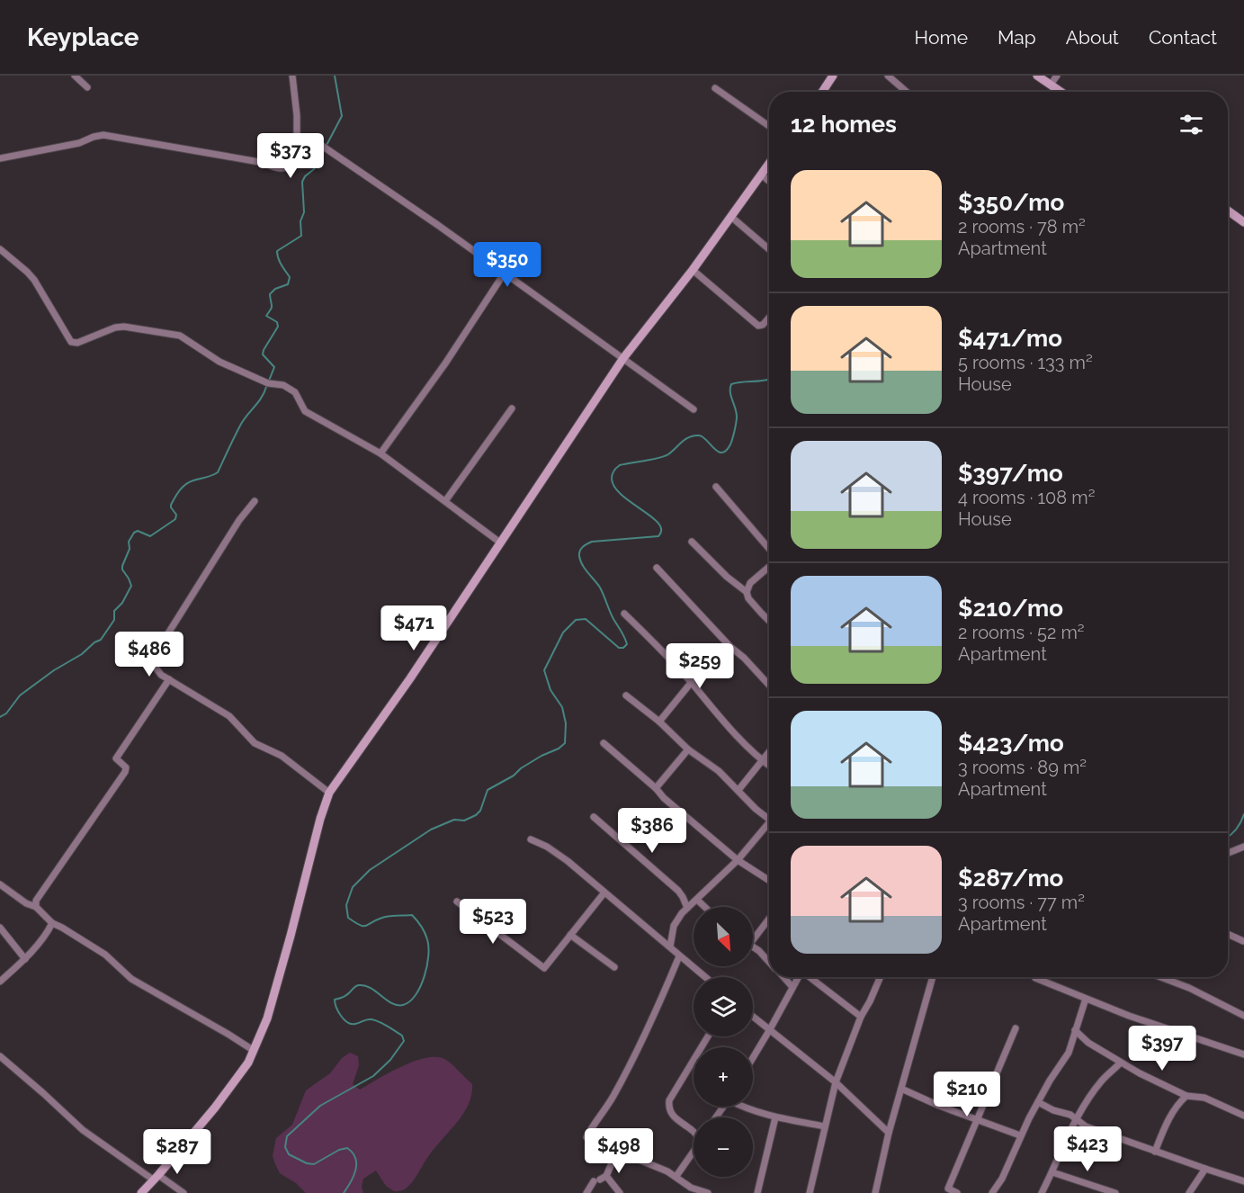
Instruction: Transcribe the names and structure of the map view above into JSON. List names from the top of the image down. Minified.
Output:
{"north":"bottom right","page":{"header":"Keyplace","nav":["Home","Map","About","Contact"],"heading":"12 homes","price":["$373","$350","$471","$486","$259","$386","$523","$397","$210","$423","$498","$287"],"list":[{"name":"$350/mo","note":"2 rooms · 78 m² · Apartment"},{"name":"$471/mo","note":"5 rooms · 133 m² · House"},{"name":"$397/mo","note":"4 rooms · 108 m² · House"},{"name":"$210/mo","note":"2 rooms · 52 m² · Apartment"},{"name":"$423/mo","note":"3 rooms · 89 m² · Apartment"},{"name":"$287/mo","note":"3 rooms · 77 m² · Apartment"}],"map_buttons":["+","−"]}}
